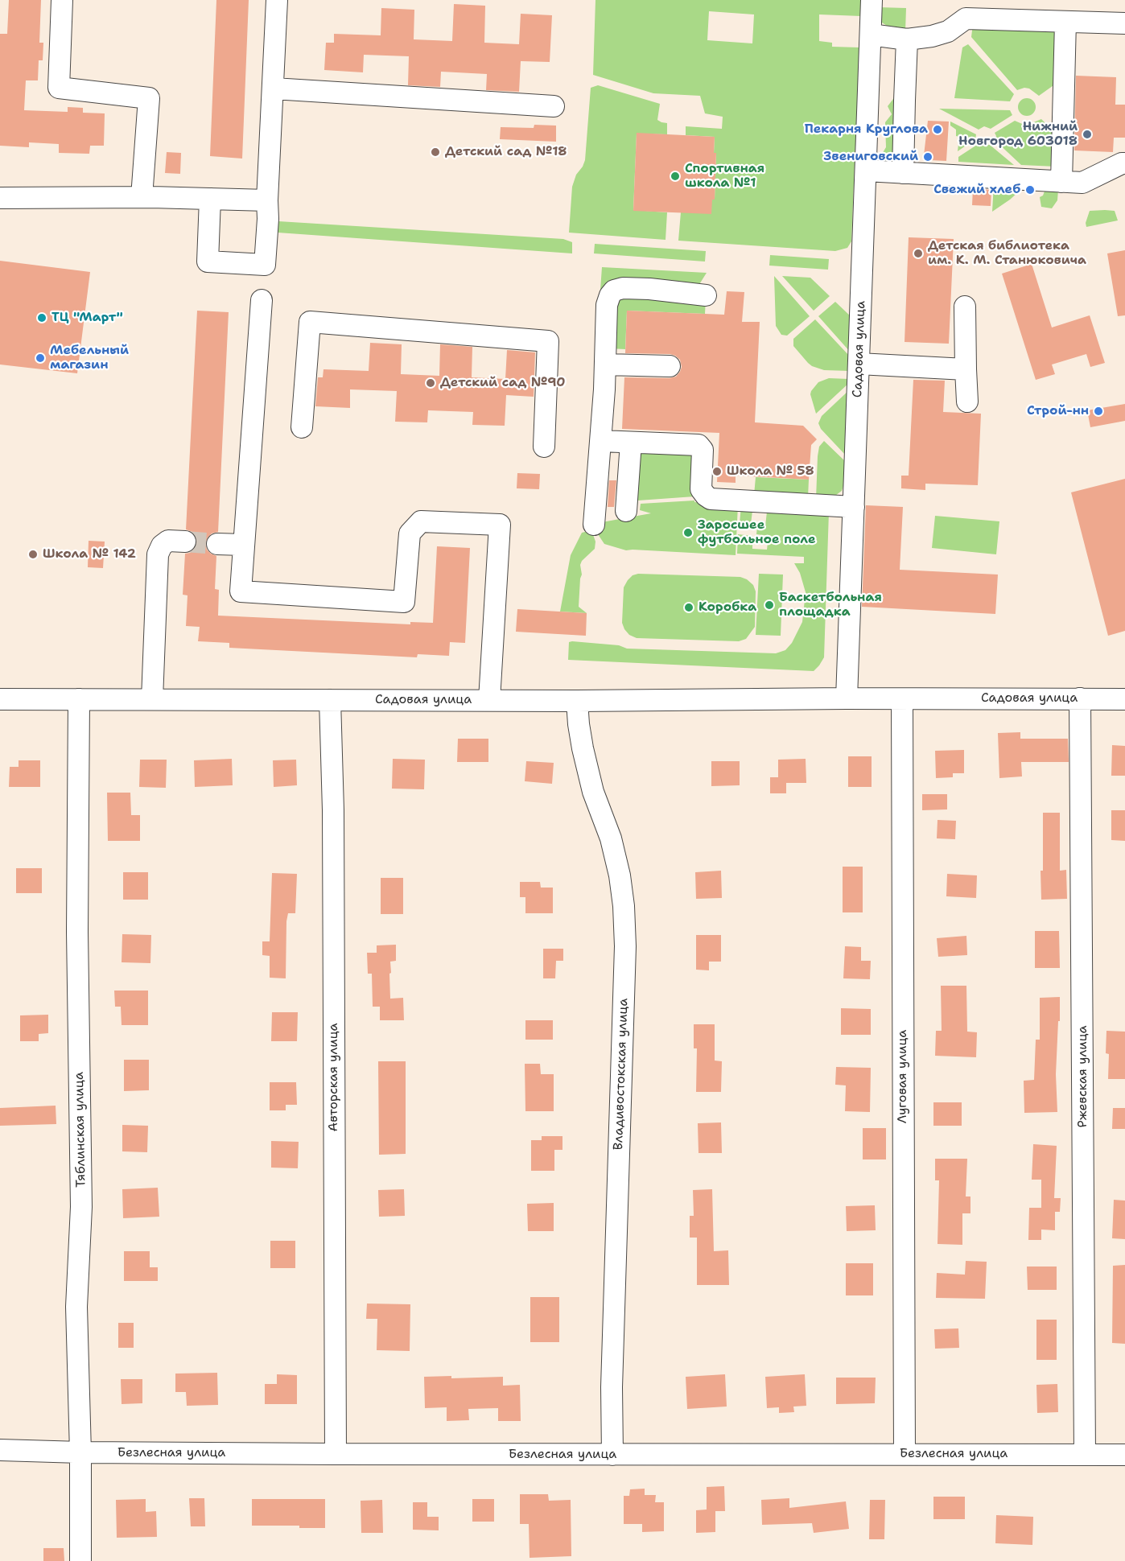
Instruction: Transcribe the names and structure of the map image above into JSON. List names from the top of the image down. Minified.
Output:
{"streets":{"street":["Садовая улица","Владивостокская улица","Луговая улица","Ржевская улица","Авторская улица","Тяблинская улица","Безлесная улица"]},"crossings":[["Садовая улица","Владивостокская улица"],["Садовая улица","Луговая улица"],["Садовая улица","Ржевская улица"],["Садовая улица","Авторская улица"],["Садовая улица","Тяблинская улица"],["Владивостокская улица","Безлесная улица"],["Луговая улица","Безлесная улица"],["Ржевская улица","Безлесная улица"],["Авторская улица","Безлесная улица"],["Тяблинская улица","Безлесная улица"]],"places":["Пекарня Круглова","Нижний Новгород 603018","Детский сад №18","Звениговский","Спортивная школа №1","Свежий хлеб","Детская библиотека им. К. М. Станюковича","ТЦ \"Март\"","Мебельный магазин","Детский сад №90","Строй-нн","Школа № 58","Заросшее футбольное поле","Школа № 142","Баскетбольная площадка","Коробка"]}
